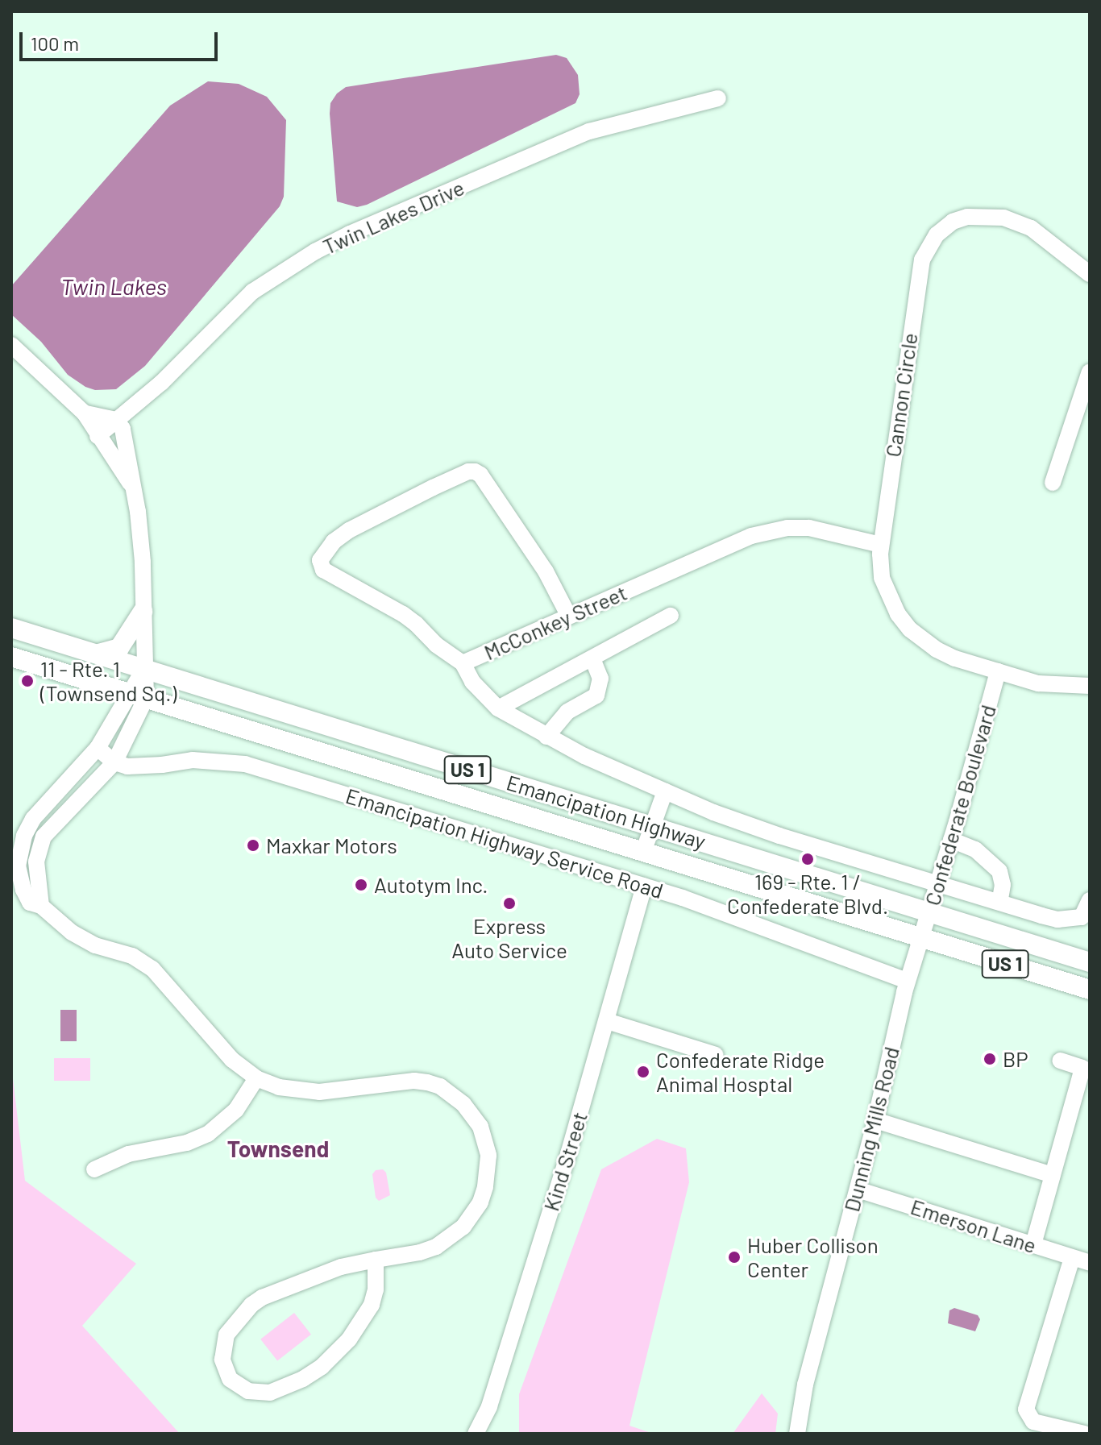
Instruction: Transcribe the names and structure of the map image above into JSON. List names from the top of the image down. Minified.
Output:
{"streets":{"main road":["US 1","Emancipation Highway"],"street":["Twin Lakes Drive","Cannon Circle","McConkey Street","Confederate Boulevard","Emancipation Highway Service Road","Dunning Mills Road","Kind Street","Emerson Lane"]},"crossings":[["Cannon Circle","McConkey Street"],["Cannon Circle","Confederate Boulevard"],["McConkey Street","Confederate Boulevard"],["Confederate Boulevard","Emancipation Highway"],["Confederate Boulevard","Dunning Mills Road"],["Emancipation Highway","Dunning Mills Road"],["Emancipation Highway Service Road","Dunning Mills Road"],["Emancipation Highway Service Road","Kind Street"],["Dunning Mills Road","Emerson Lane"]],"districts":["Townsend"],"water":["Twin Lakes"],"places":["11 - Rte. 1 (Townsend Sq.)","Maxkar Motors","169 - Rte. 1 / Confederate Blvd.","Autotym Inc.","Express Auto Service","BP","Confederate Ridge Animal Hosptal","Huber Collison Center"],"scale_bar":"100 m"}
